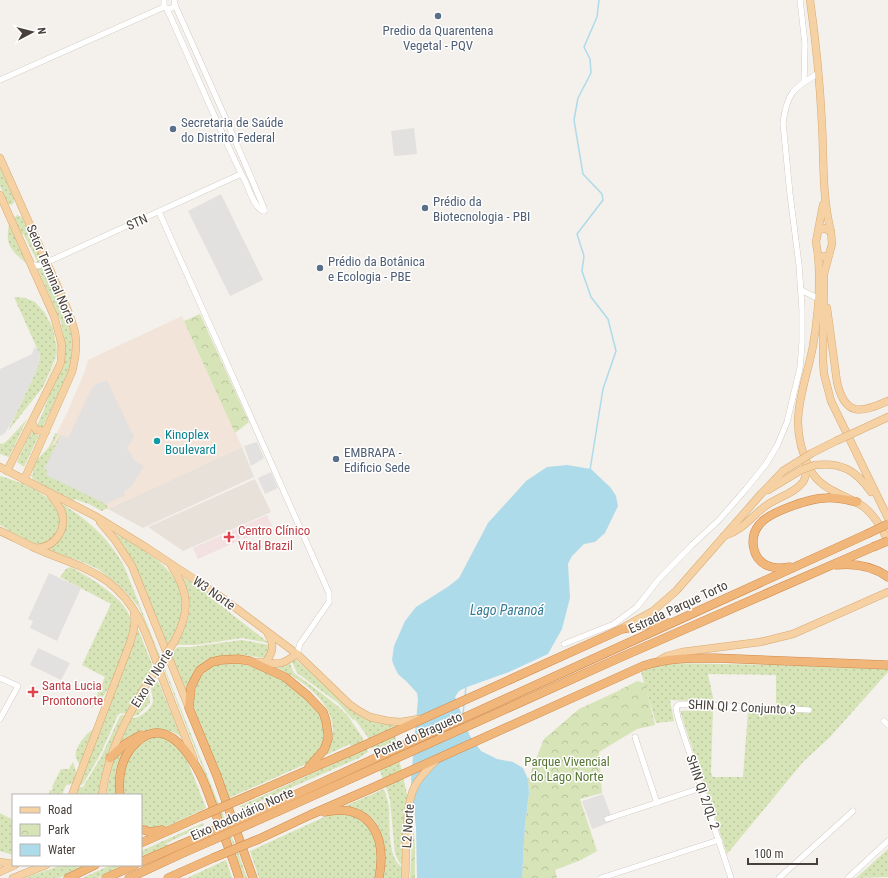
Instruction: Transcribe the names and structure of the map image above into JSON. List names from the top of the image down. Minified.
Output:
{"streets":{"highway":["Estrada Parque Torto","Ponte do Bragueto","Eixo Rodoviário Norte"],"main road":["Setor Terminal Norte","W3 Norte","Eixo W Norte","L2 Norte"],"street":["STN","SHIN QI 2 Conjunto 3","SHIN QI 2/QL 2"]},"crossings":[["STN","Setor Terminal Norte"],["Setor Terminal Norte","W3 Norte"],["W3 Norte","Eixo W Norte"],["Estrada Parque Torto","Ponte do Bragueto"],["SHIN QI 2 Conjunto 3","SHIN QI 2/QL 2"],["Ponte do Bragueto","Eixo Rodoviário Norte"]],"water":["Lago Paranoá"],"parks":["Parque Vivencial do Lago Norte"],"places":{"other":["Predio da Quarentena Vegetal - PQV","Secretaria de Saúde do Distrito Federal","Prédio da Biotecnologia - PBI","Prédio da Botânica e Ecologia - PBE","Kinoplex Boulevard","EMBRAPA - Edificio Sede"],"health":["Centro Clínico Vital Brazil","Santa Lucia Prontonorte"]},"legend":["Road","Park","Water"],"scale_bar":"100 m","north":"right"}
